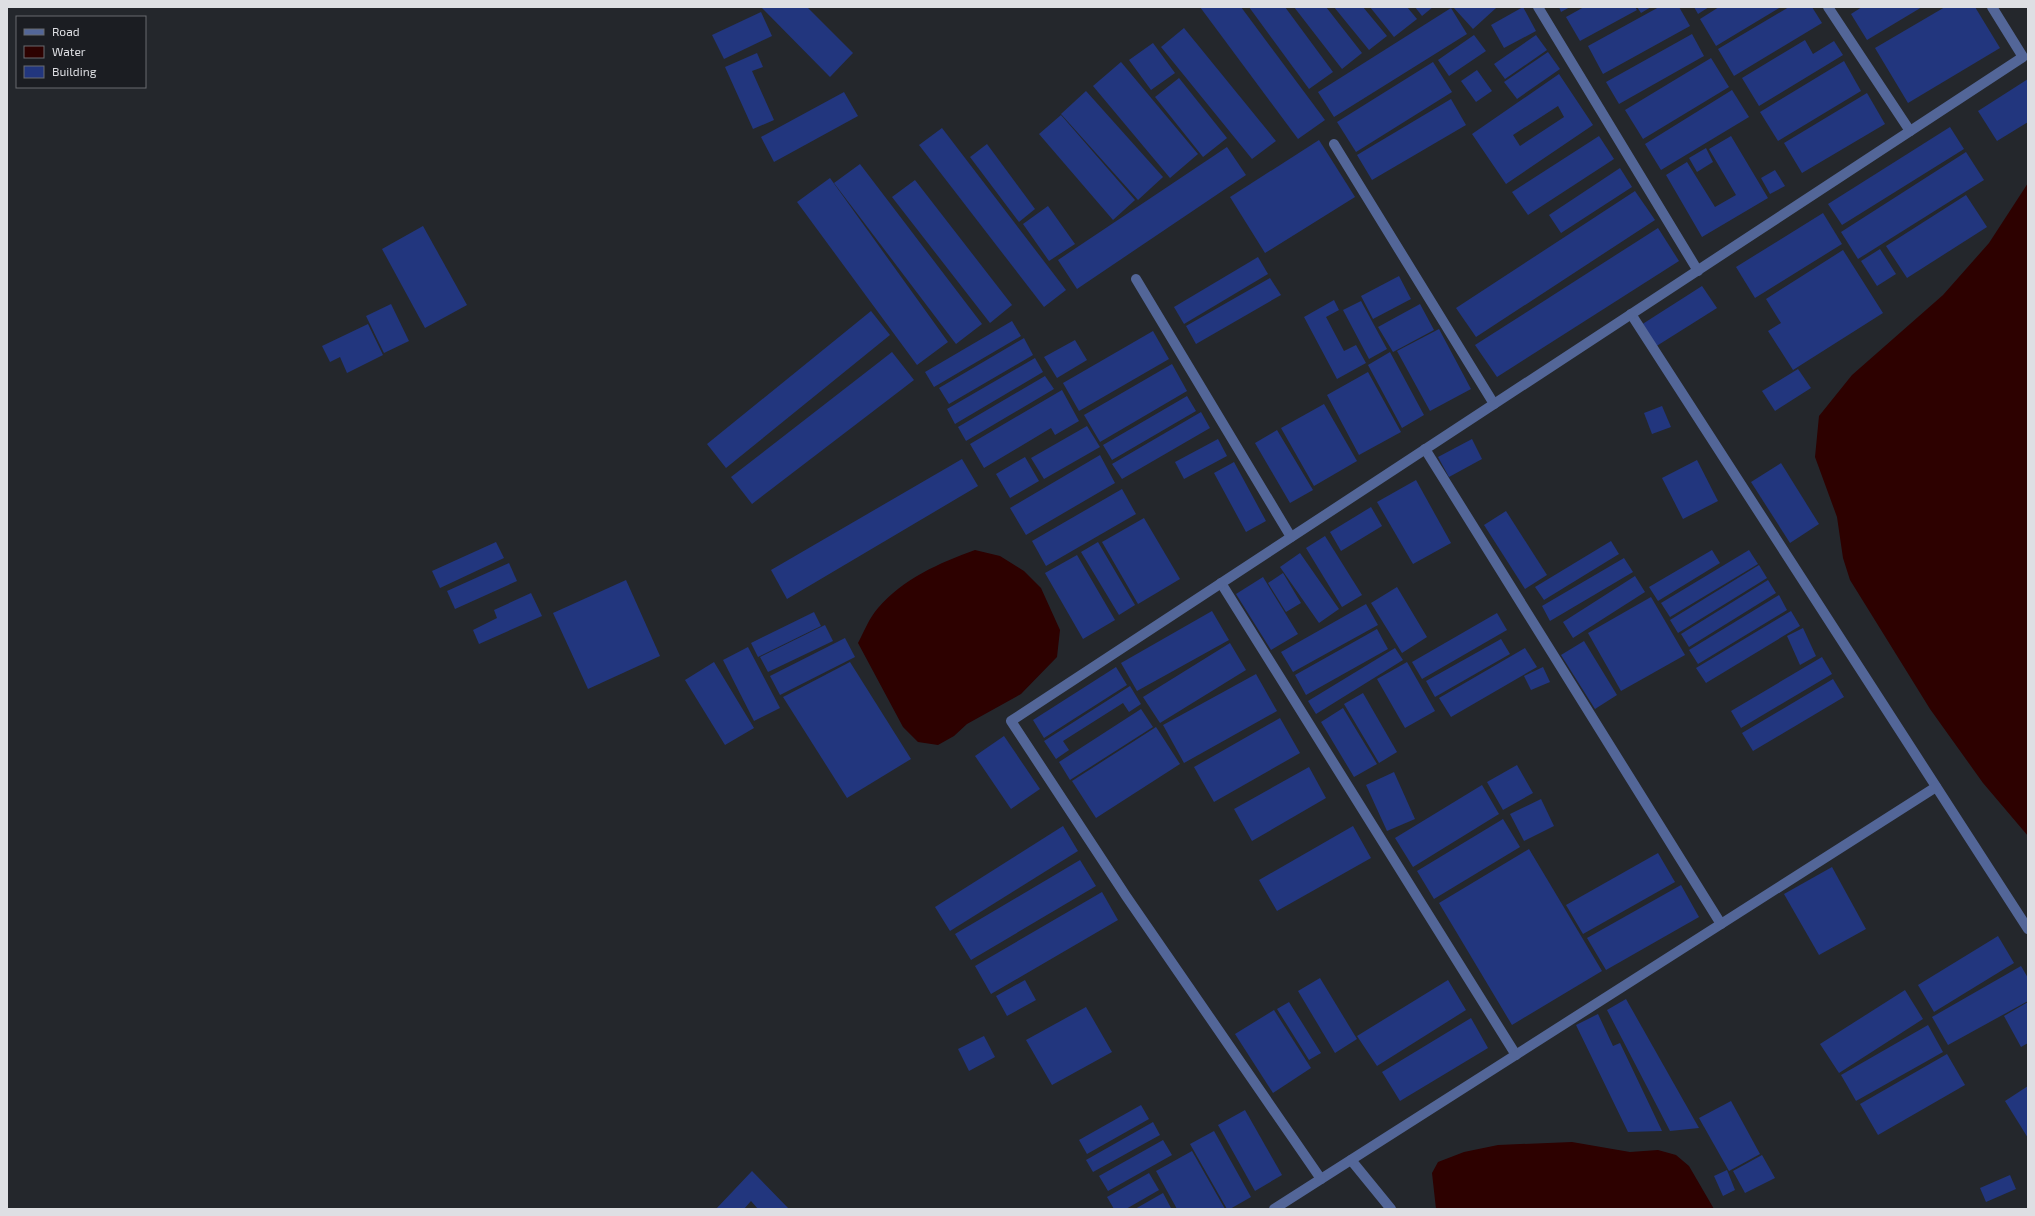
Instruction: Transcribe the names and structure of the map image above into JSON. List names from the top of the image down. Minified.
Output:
{"legend":["Road","Water","Building"]}
